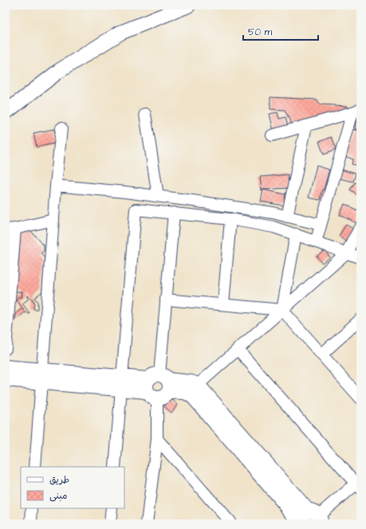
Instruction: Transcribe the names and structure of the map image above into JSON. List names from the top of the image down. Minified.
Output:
{"legend":["طريق","مبنى"],"scale_bar":"50 m"}
